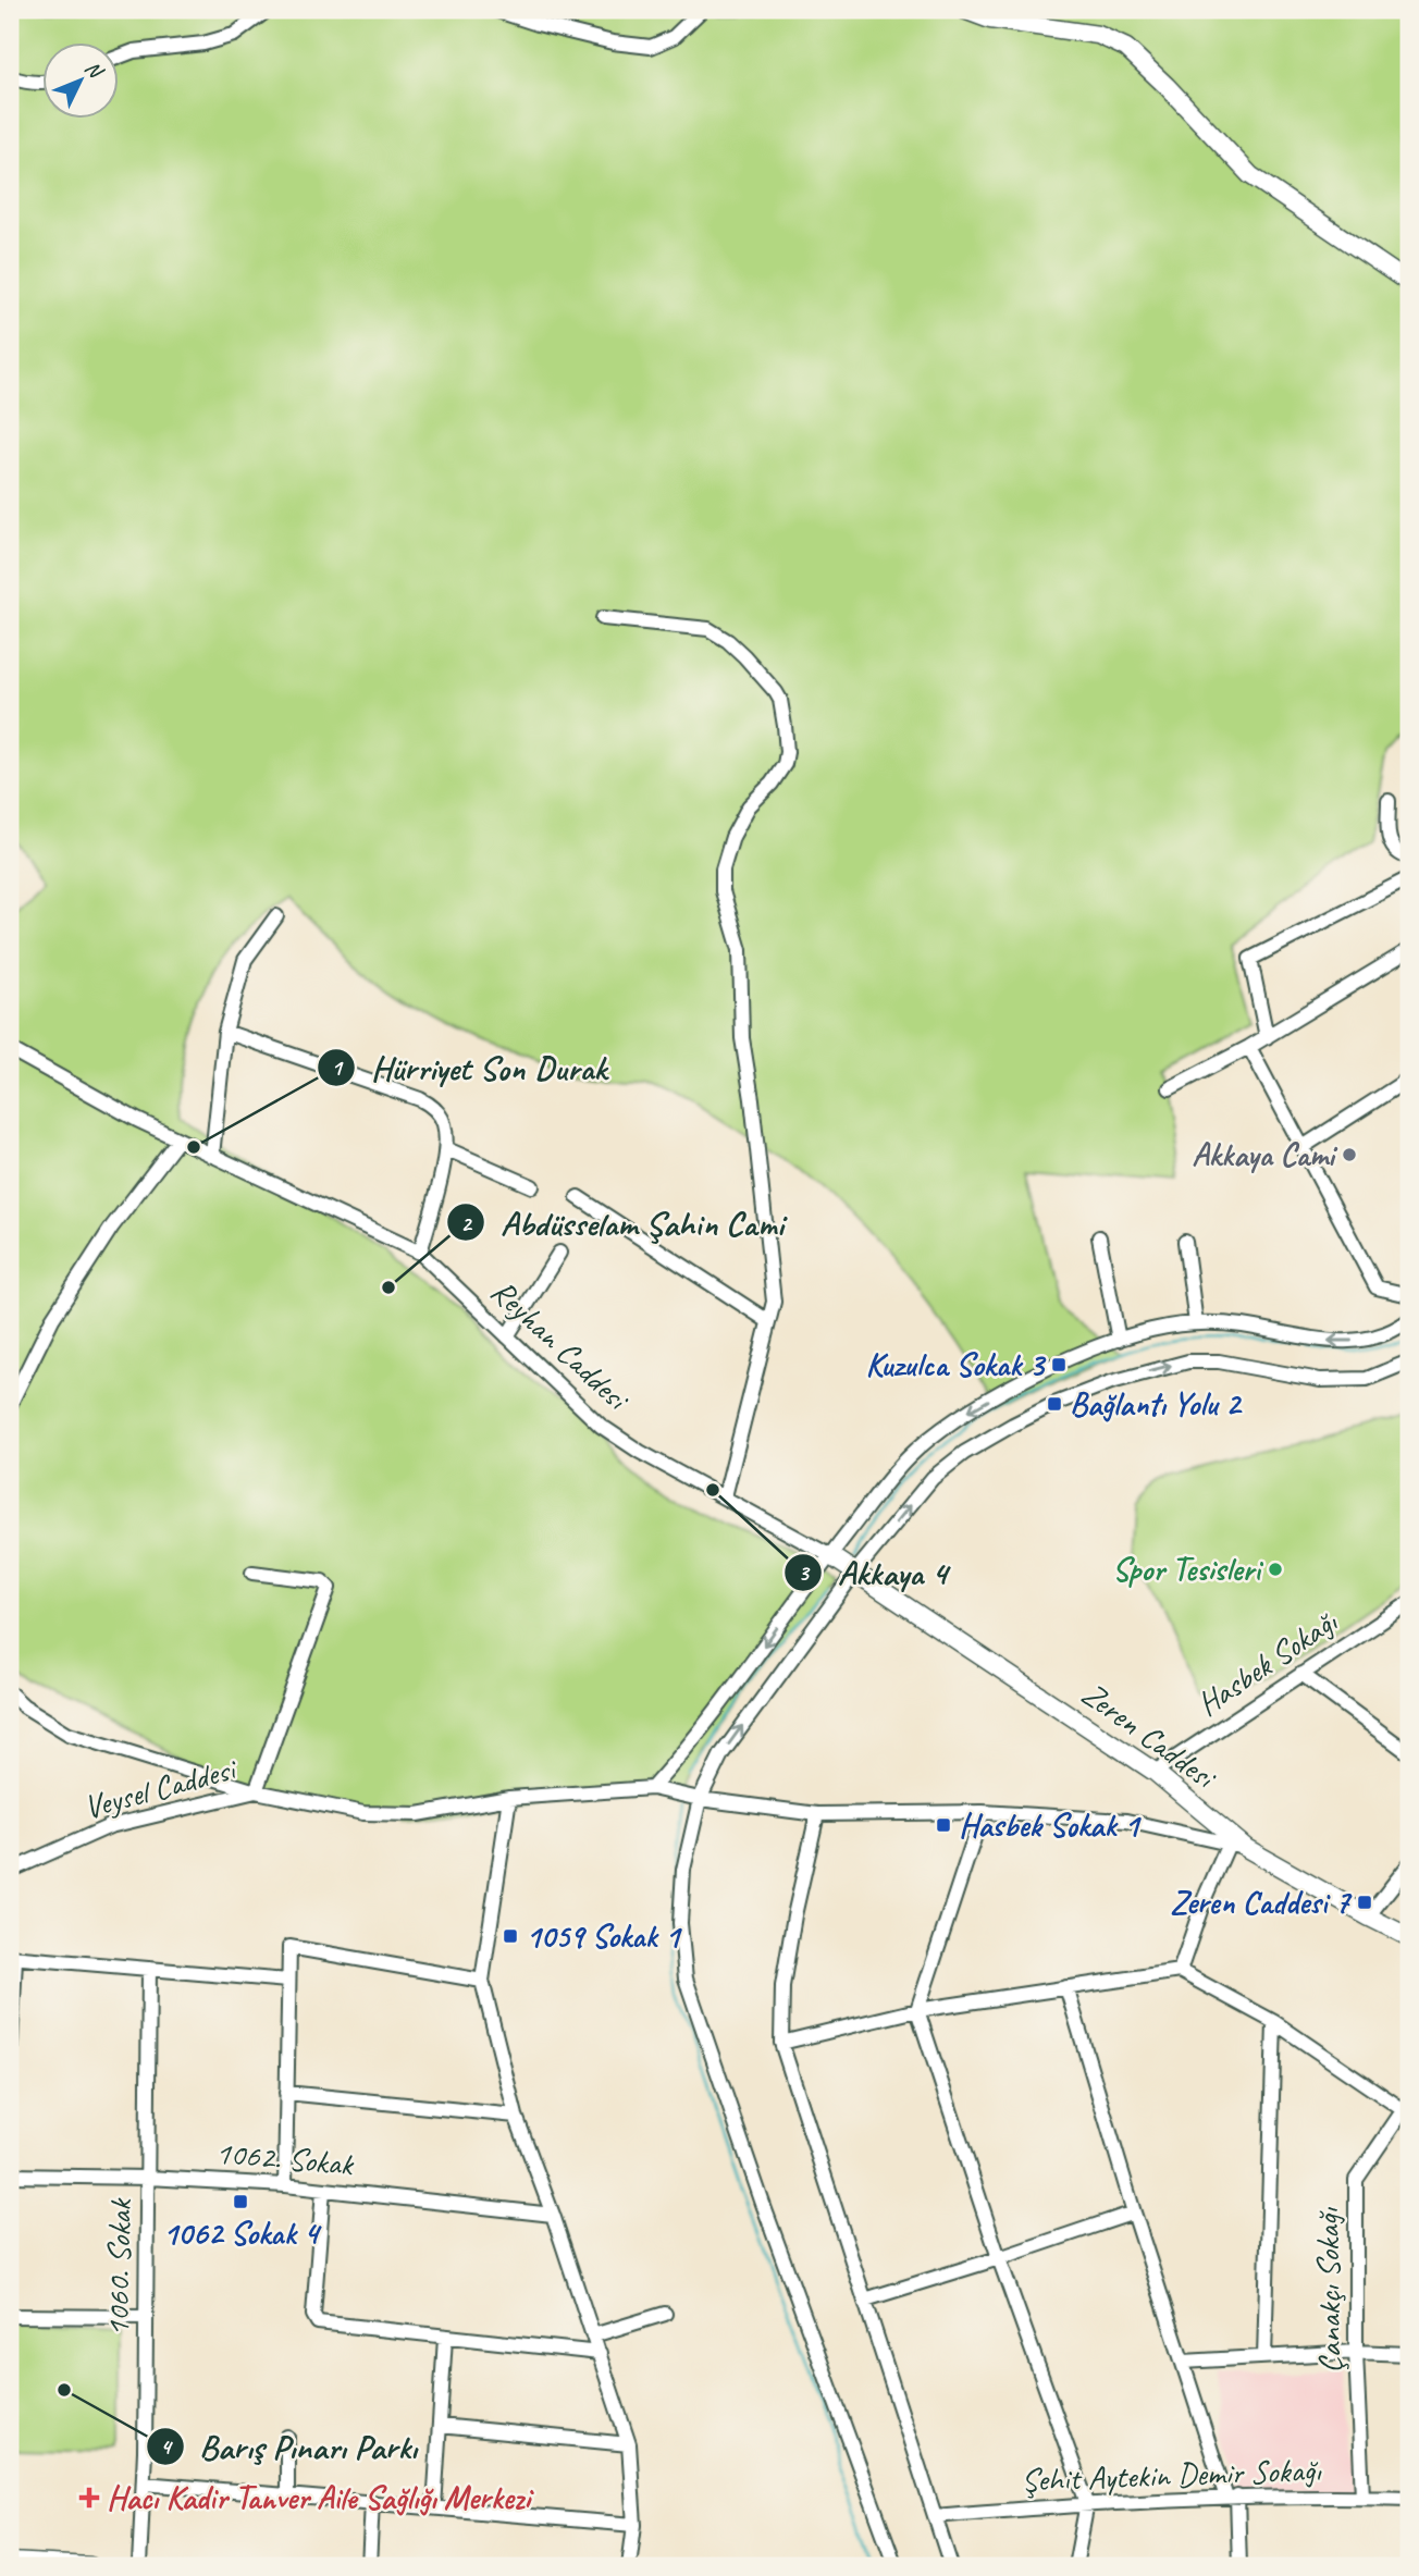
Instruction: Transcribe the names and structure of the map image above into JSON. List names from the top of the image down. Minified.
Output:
{"streets":{"street":["Reyhan Caddesi","Hasbek Sokağı","Zeren Caddesi","Veysel Caddesi","1062. Sokak","1060. Sokak","Çanakçı Sokağı","Şehit Aytekin Demir Sokağı"]},"crossings":[["Reyhan Caddesi","Zeren Caddesi"],["Hasbek Sokağı","Zeren Caddesi"],["Zeren Caddesi","Veysel Caddesi"],["1062. Sokak","1060. Sokak"],["Çanakçı Sokağı","Şehit Aytekin Demir Sokağı"]],"places":{"other":["Hürriyet Son Durak","Akkaya Cami","Abdüsselam Şahin Cami","Akkaya 4","Spor Tesisleri","Barış Pınarı Parkı"],"transit":["Kuzulca Sokak 3","Bağlantı Yolu 2","Hasbek Sokak 1","Zeren Caddesi 7","1059 Sokak 1","1062 Sokak 4"],"health":["Hacı Kadir Tanver Aile Sağlığı Merkezi"]},"north":"top right"}
